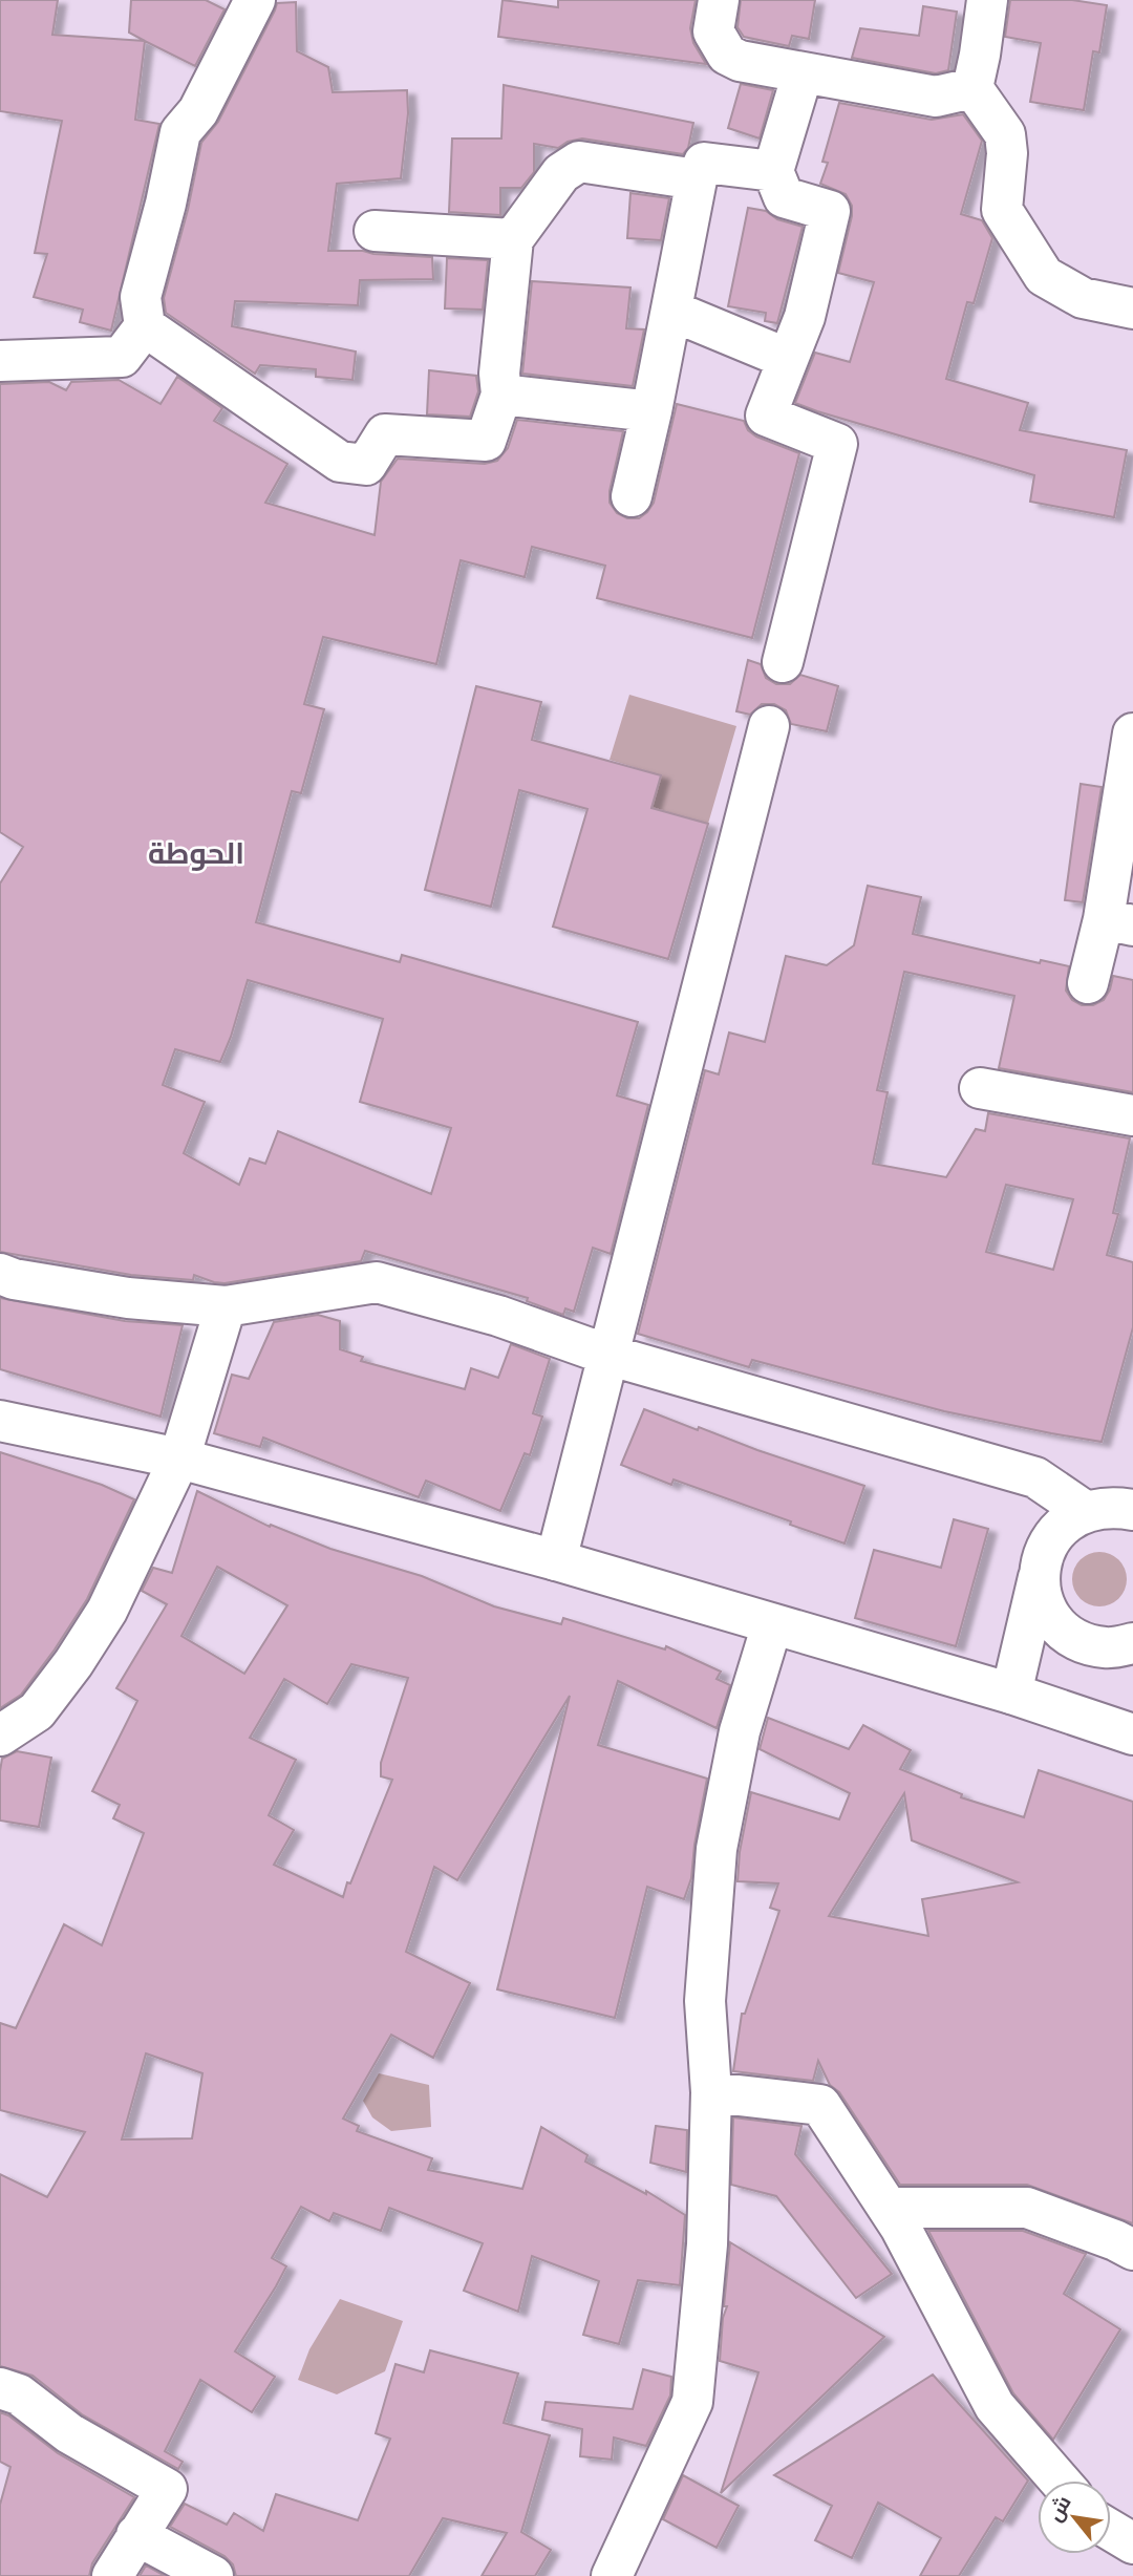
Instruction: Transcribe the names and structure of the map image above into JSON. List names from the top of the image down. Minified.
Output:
{"districts":["الحوطة"],"north":"top left"}
